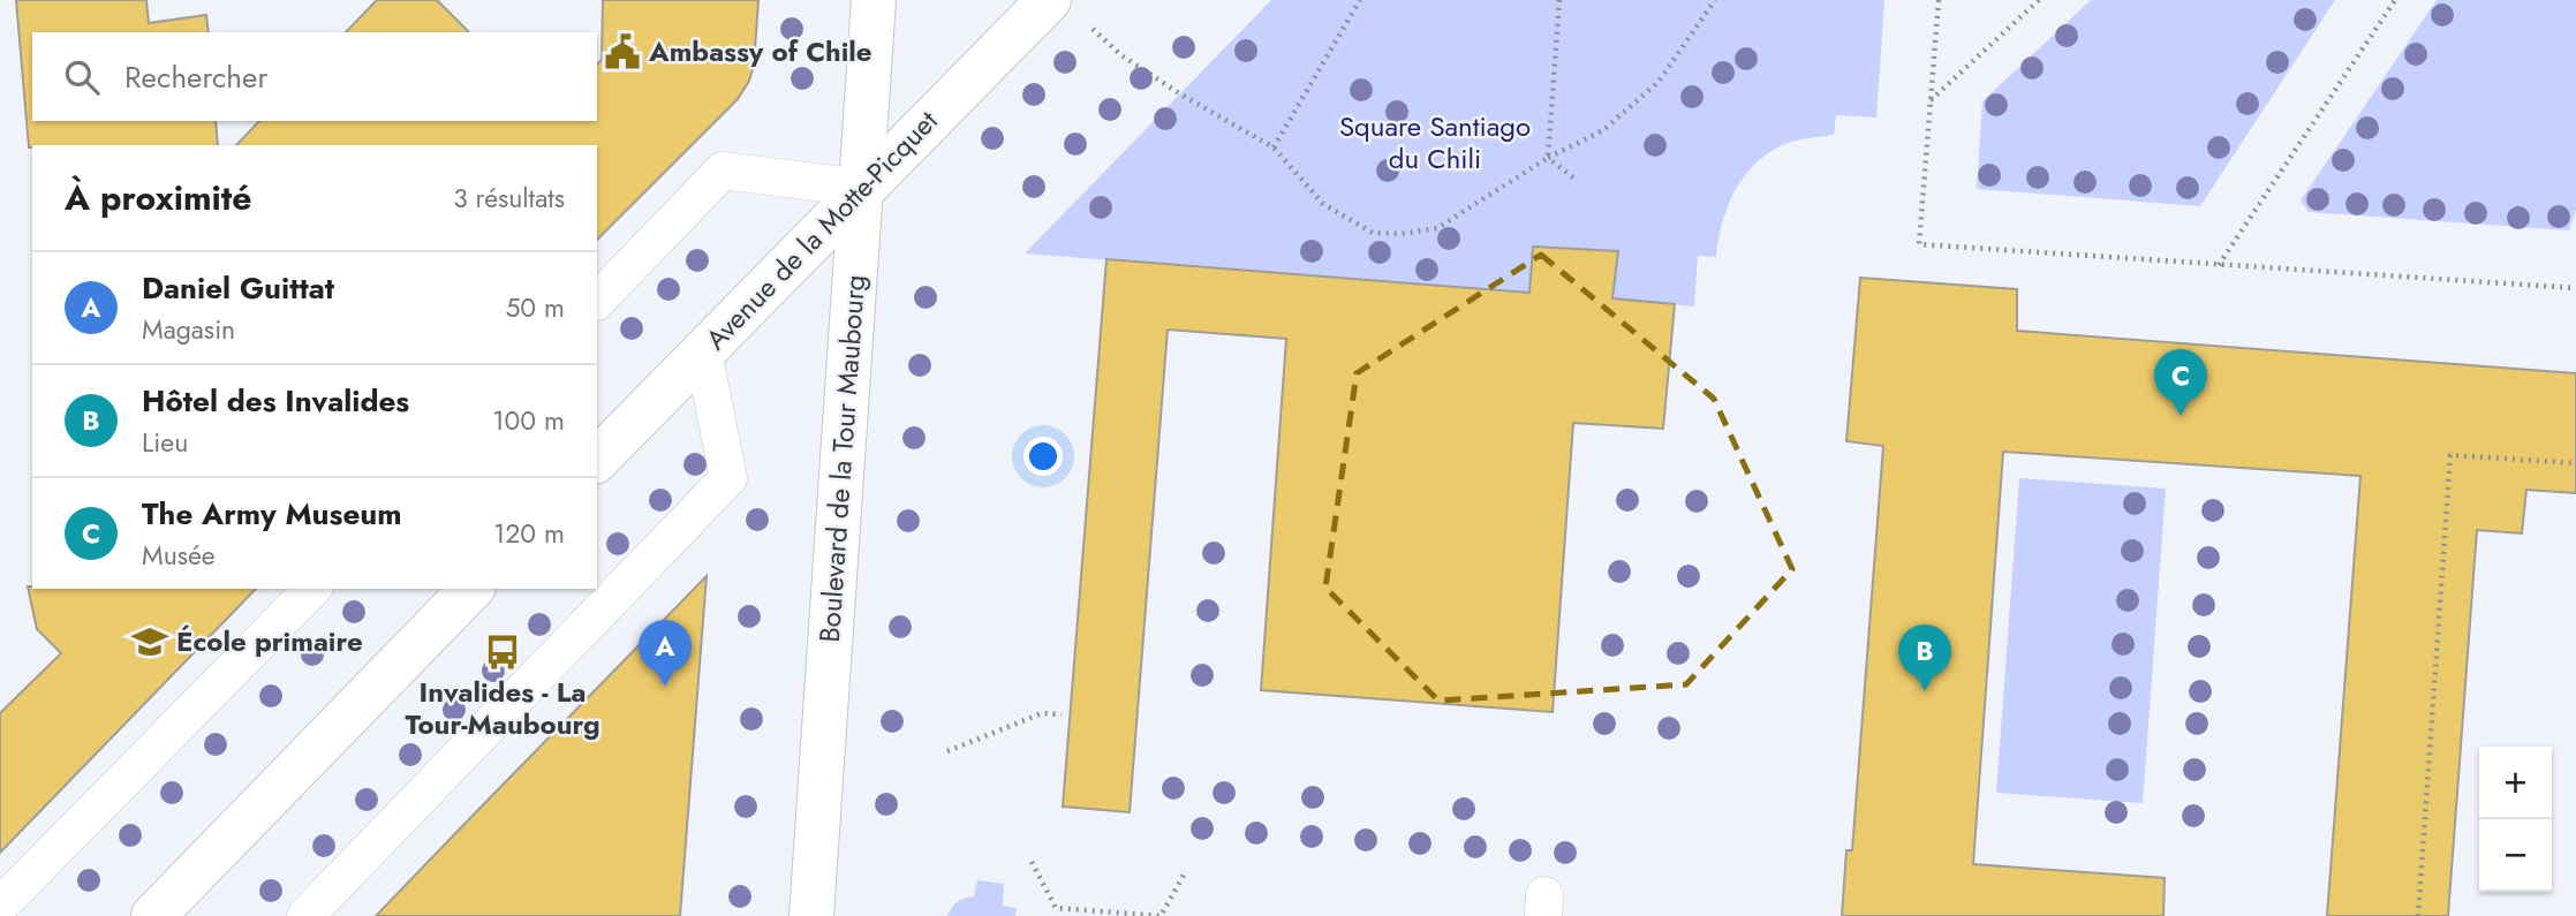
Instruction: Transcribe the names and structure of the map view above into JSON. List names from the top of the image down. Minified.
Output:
{"streets":{"main road":["Avenue de la Motte-Picquet","Boulevard de la Tour Maubourg"]},"crossings":[["Avenue de la Motte-Picquet","Boulevard de la Tour Maubourg"]],"parks":["Square Santiago du Chili"],"places":{"public building":["Ambassy of Chile"],"school or university":["École primaire"],"bus stop":["Invalides - La Tour-Maubourg"]},"page":{"search":"Rechercher","heading":["À proximité","3 résultats"],"list":[{"mark":"A","name":"Daniel Guittat","note":"Magasin","value":"50 m"},{"mark":"B","name":"Hôtel des Invalides","note":"Lieu","value":"100 m"},{"mark":"C","name":"The Army Museum","note":"Musée","value":"120 m"}],"pins":["C","A","B"],"map_buttons":["+","−"]}}
